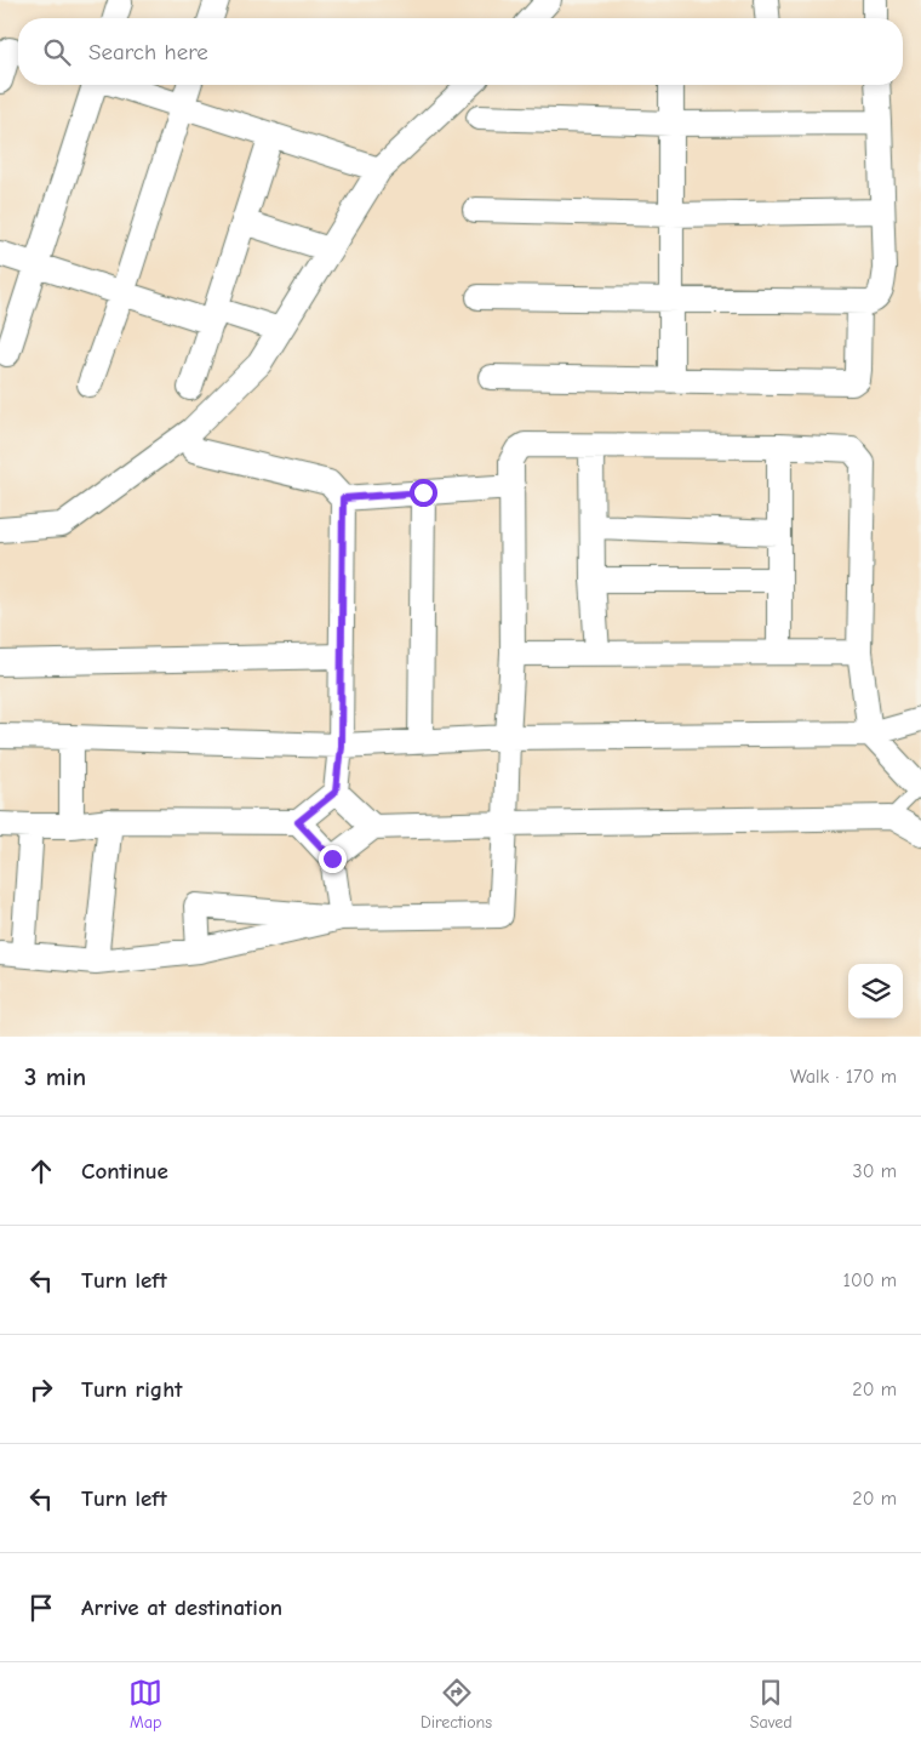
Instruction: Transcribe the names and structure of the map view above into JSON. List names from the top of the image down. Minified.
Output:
{"page":{"search":"Search here","heading":["3 min","Walk · 170 m"],"list":[["Continue","30 m"],["Turn left","100 m"],["Turn right","20 m"],["Turn left","20 m"],"Arrive at destination"],"nav":["Map","Directions","Saved"]}}
